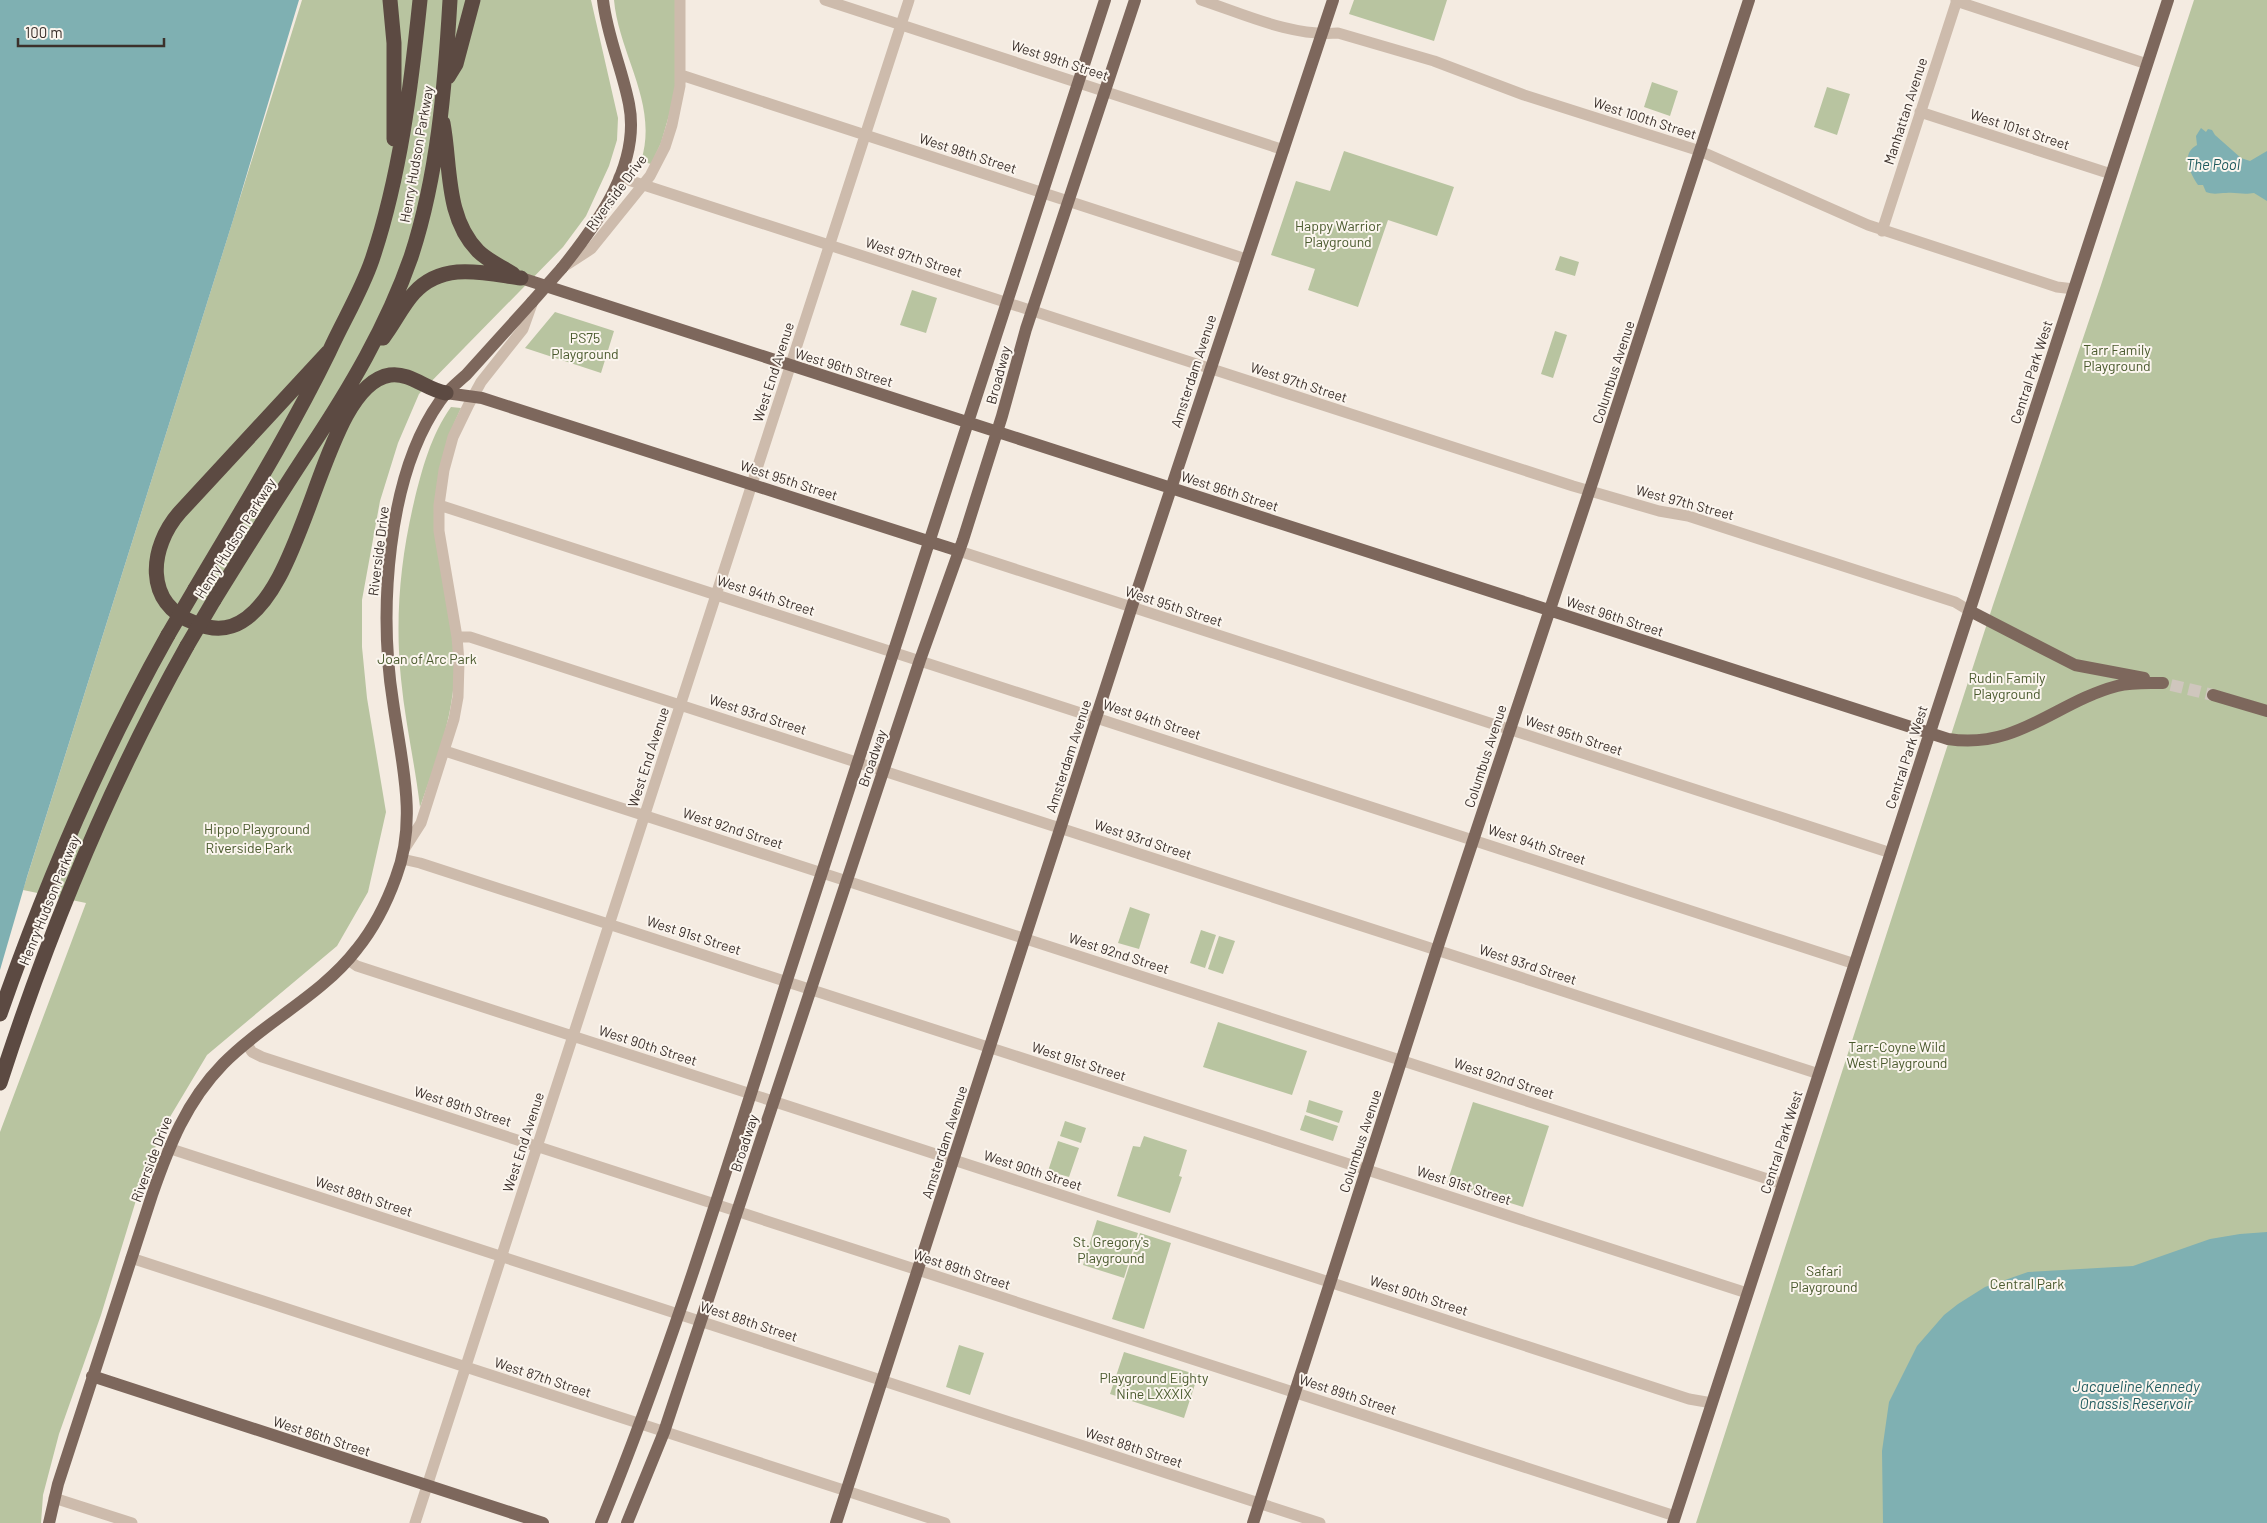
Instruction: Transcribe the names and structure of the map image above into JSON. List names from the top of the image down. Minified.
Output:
{"streets":{"highway":["Henry Hudson Parkway"],"main road":["Riverside Drive","West 96th Street","Amsterdam Avenue","Columbus Avenue","Central Park West","Broadway","West 95th Street","West 86th Street"],"street":["West 99th Street","Manhattan Avenue","West 100th Street","West 101st Street","West 98th Street","West 97th Street","West End Avenue","West 94th Street","West 93rd Street","West 92nd Street","West 91st Street","West 90th Street","West 89th Street","West 88th Street","West 87th Street"]},"crossings":[["West 99th Street","Amsterdam Avenue"],["West 99th Street","West End Avenue"],["West 99th Street","Broadway"],["Manhattan Avenue","West 100th Street"],["Manhattan Avenue","West 101st Street"],["West 100th Street","Amsterdam Avenue"],["West 100th Street","Columbus Avenue"],["West 100th Street","Central Park West"],["West 101st Street","Central Park West"],["West 98th Street","Riverside Drive"],["West 98th Street","Amsterdam Avenue"],["West 98th Street","West End Avenue"],["West 98th Street","Broadway"],["Riverside Drive","West 97th Street"],["Riverside Drive","West 95th Street"],["Riverside Drive","West 94th Street"],["Riverside Drive","West 93rd Street"],["Riverside Drive","West 92nd Street"],["Riverside Drive","West 91st Street"],["Riverside Drive","West 90th Street"],["Riverside Drive","West 89th Street"],["Riverside Drive","West 88th Street"],["Riverside Drive","West 87th Street"],["Riverside Drive","West 86th Street"],["West 97th Street","West 96th Street"],["West 97th Street","Amsterdam Avenue"],["West 97th Street","West End Avenue"],["West 97th Street","Columbus Avenue"],["West 97th Street","Central Park West"],["West 97th Street","Broadway"],["West 96th Street","Amsterdam Avenue"],["West 96th Street","West End Avenue"],["West 96th Street","Columbus Avenue"],["West 96th Street","Central Park West"],["West 96th Street","Broadway"],["Amsterdam Avenue","West 95th Street"],["Amsterdam Avenue","West 94th Street"],["Amsterdam Avenue","West 93rd Street"],["Amsterdam Avenue","West 92nd Street"],["Amsterdam Avenue","West 91st Street"],["Amsterdam Avenue","West 90th Street"],["Amsterdam Avenue","West 89th Street"],["Amsterdam Avenue","West 88th Street"],["Amsterdam Avenue","West 87th Street"],["West End Avenue","West 95th Street"],["West End Avenue","West 94th Street"],["West End Avenue","West 93rd Street"],["West End Avenue","West 92nd Street"],["West End Avenue","West 91st Street"],["West End Avenue","West 90th Street"],["West End Avenue","West 89th Street"],["West End Avenue","West 88th Street"],["West End Avenue","West 87th Street"],["West End Avenue","West 86th Street"],["Columbus Avenue","West 95th Street"],["Columbus Avenue","West 94th Street"],["Columbus Avenue","West 93rd Street"],["Columbus Avenue","West 92nd Street"],["Columbus Avenue","West 91st Street"],["Columbus Avenue","West 90th Street"],["Columbus Avenue","West 89th Street"],["Columbus Avenue","West 88th Street"],["Central Park West","West 95th Street"],["Central Park West","West 94th Street"],["Central Park West","West 93rd Street"],["Central Park West","West 92nd Street"],["Central Park West","West 91st Street"],["Central Park West","West 90th Street"],["Central Park West","West 89th Street"],["Broadway","West 95th Street"],["Broadway","West 94th Street"],["Broadway","West 93rd Street"],["Broadway","West 92nd Street"],["Broadway","West 91st Street"],["Broadway","West 90th Street"],["Broadway","West 89th Street"],["Broadway","West 88th Street"],["Broadway","West 87th Street"]],"water":["The Pool","Jacqueline Kennedy Onassis Reservoir"],"parks":["Happy Warrior Playground","PS75 Playground","Tarr Family Playground","Joan of Arc Park","Rudin Family Playground","Hippo Playground","Riverside Park","Tarr-Coyne Wild West Playground","St. Gregory's Playground","Safari Playground","Central Park","Playground Eighty Nine LXXXIX"],"scale_bar":"100 m"}
